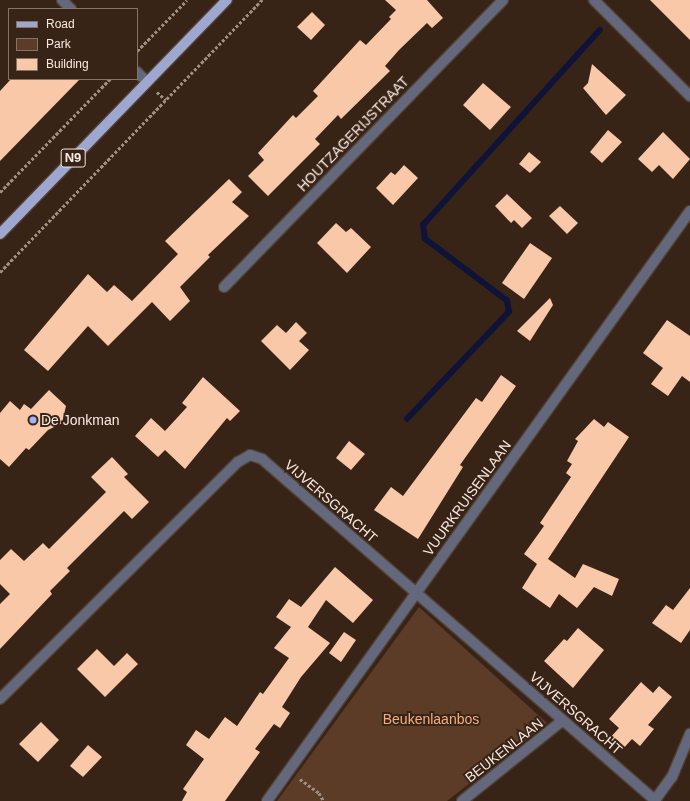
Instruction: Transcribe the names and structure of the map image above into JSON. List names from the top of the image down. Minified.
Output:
{"streets":{"main road":["N9"],"street":["HOUTZAGERIJSTRAAT","VUURKRUISENLAAN","VIJVERSGRACHT","BEUKENLAAN"]},"crossings":[["VUURKRUISENLAAN","VIJVERSGRACHT"],["VIJVERSGRACHT","BEUKENLAAN"]],"parks":["Beukenlaanbos"],"places":["De Jonkman"],"legend":["Road","Park","Building"]}
